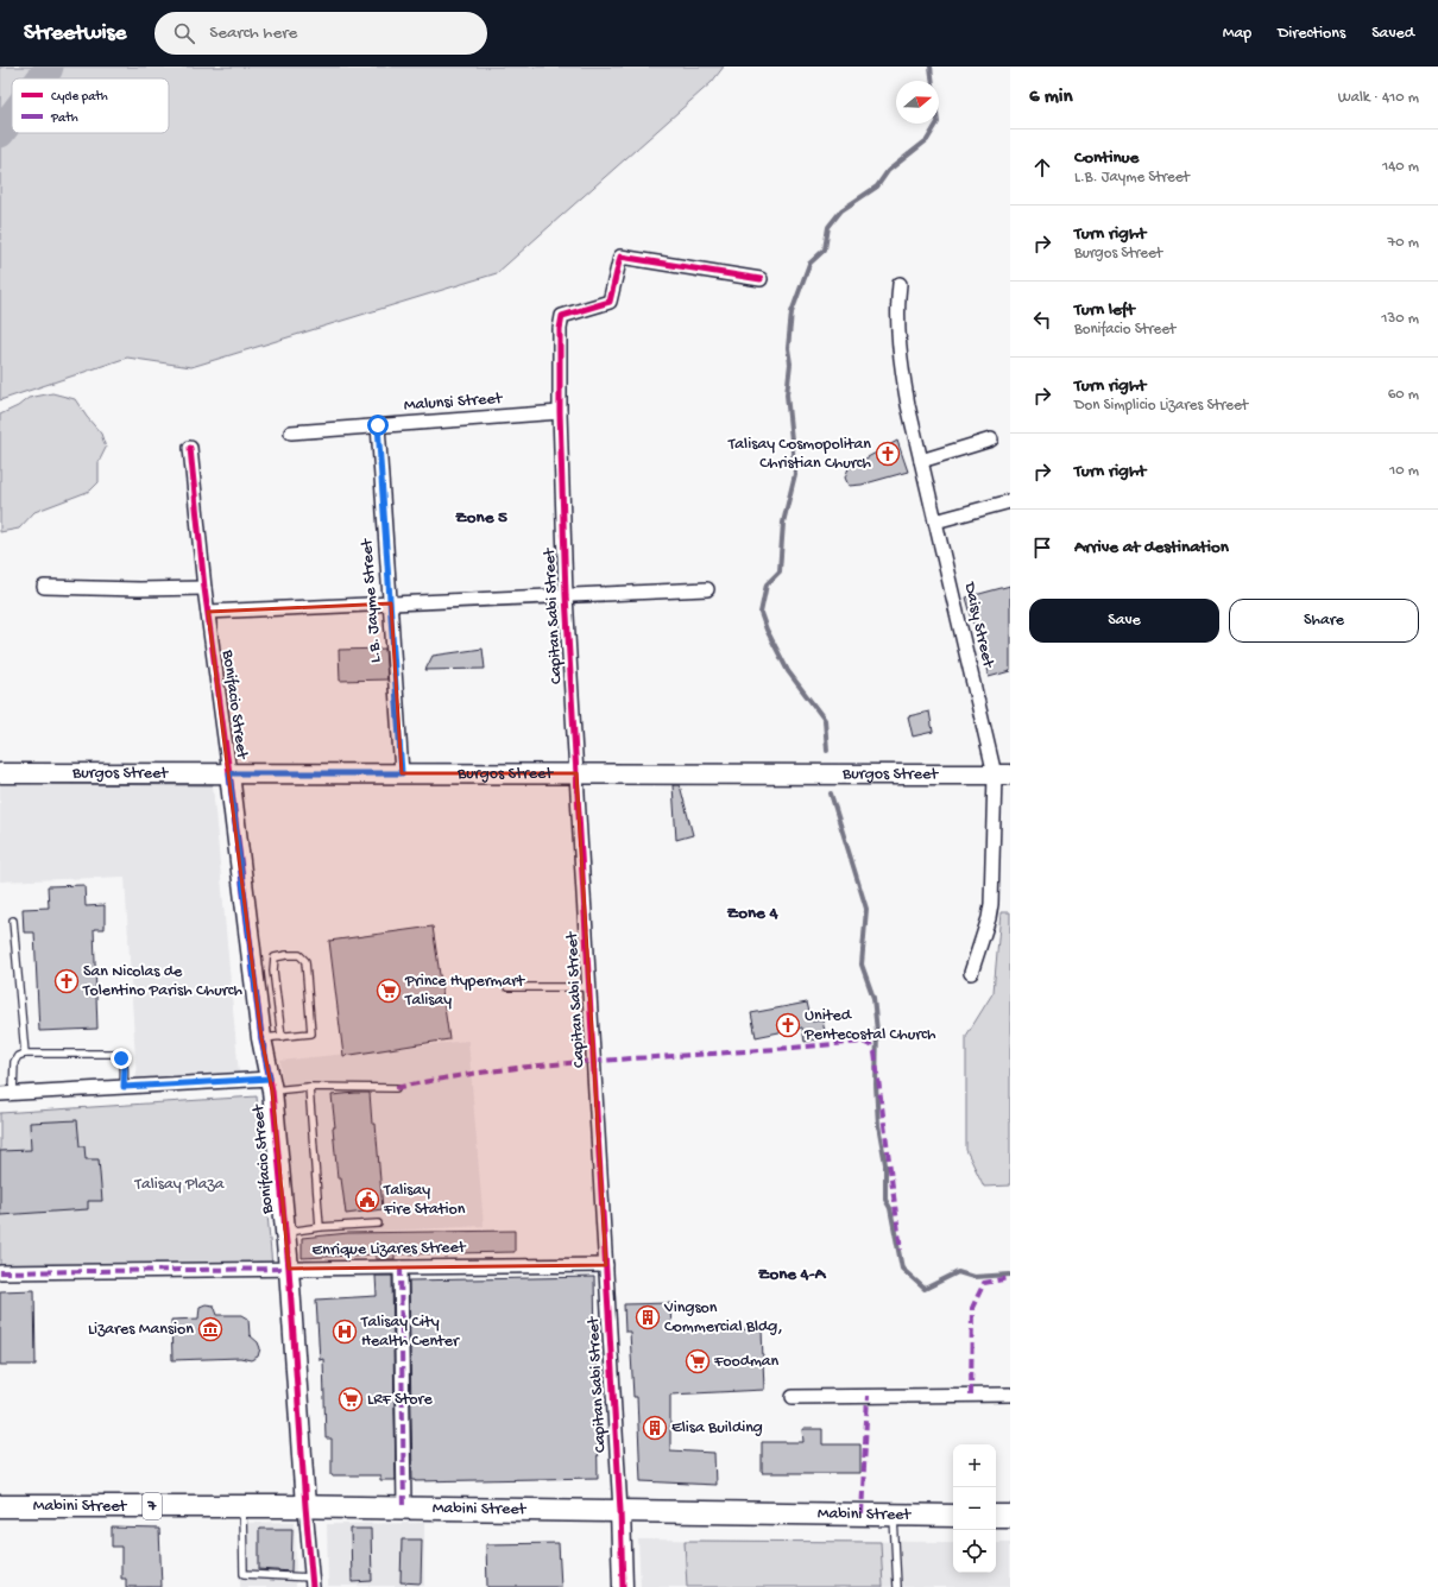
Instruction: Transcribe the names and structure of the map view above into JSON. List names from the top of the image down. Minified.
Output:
{"streets":{"main road":["Mabini Street","7"],"street":["Malunsi Street","L.B. Jayme Street","Capitan Sabi Street","Daisy Street","Bonifacio Street","Burgos Street","Enrique Lizares Street"]},"crossings":[["Malunsi Street","L.B. Jayme Street"],["Malunsi Street","Capitan Sabi Street"],["L.B. Jayme Street","Burgos Street"],["Capitan Sabi Street","Burgos Street"],["Capitan Sabi Street","Enrique Lizares Street"],["Capitan Sabi Street","Mabini Street"],["Daisy Street","Burgos Street"],["Bonifacio Street","Burgos Street"],["Bonifacio Street","Enrique Lizares Street"],["Bonifacio Street","Mabini Street"]],"districts":["Zone 5","Zone 4","Zone 4-A"],"parks":["Talisay Plaza"],"places":{"church":["Talisay Cosmopolitan Christian Church","San Nicolas de Tolentino Parish Church","United Pentecostal Church"],"supermarket":["Prince Hypermart Talisay","Foodman","LRF Store"],"public building":["Talisay Fire Station"],"building":["Vingson Commercial Bldg,","Elisa Building"],"museum":["Lizares Mansion"],"hospital":["Talisay City Health Center"]},"legend":["Cycle path","Path"],"north":"right","page":{"header":"Streetwise","search":"Search here","nav":["Map","Directions","Saved"],"heading":["6 min","Walk · 410 m"],"list":[["Continue","L.B. Jayme Street","140 m"],["Turn right","Burgos Street","70 m"],["Turn left","Bonifacio Street","130 m"],["Turn right","Don Simplicio Lizares Street","60 m"],["Turn right","10 m"],"Arrive at destination"],"buttons":["Save","Share"],"map_buttons":["+","−"]}}
